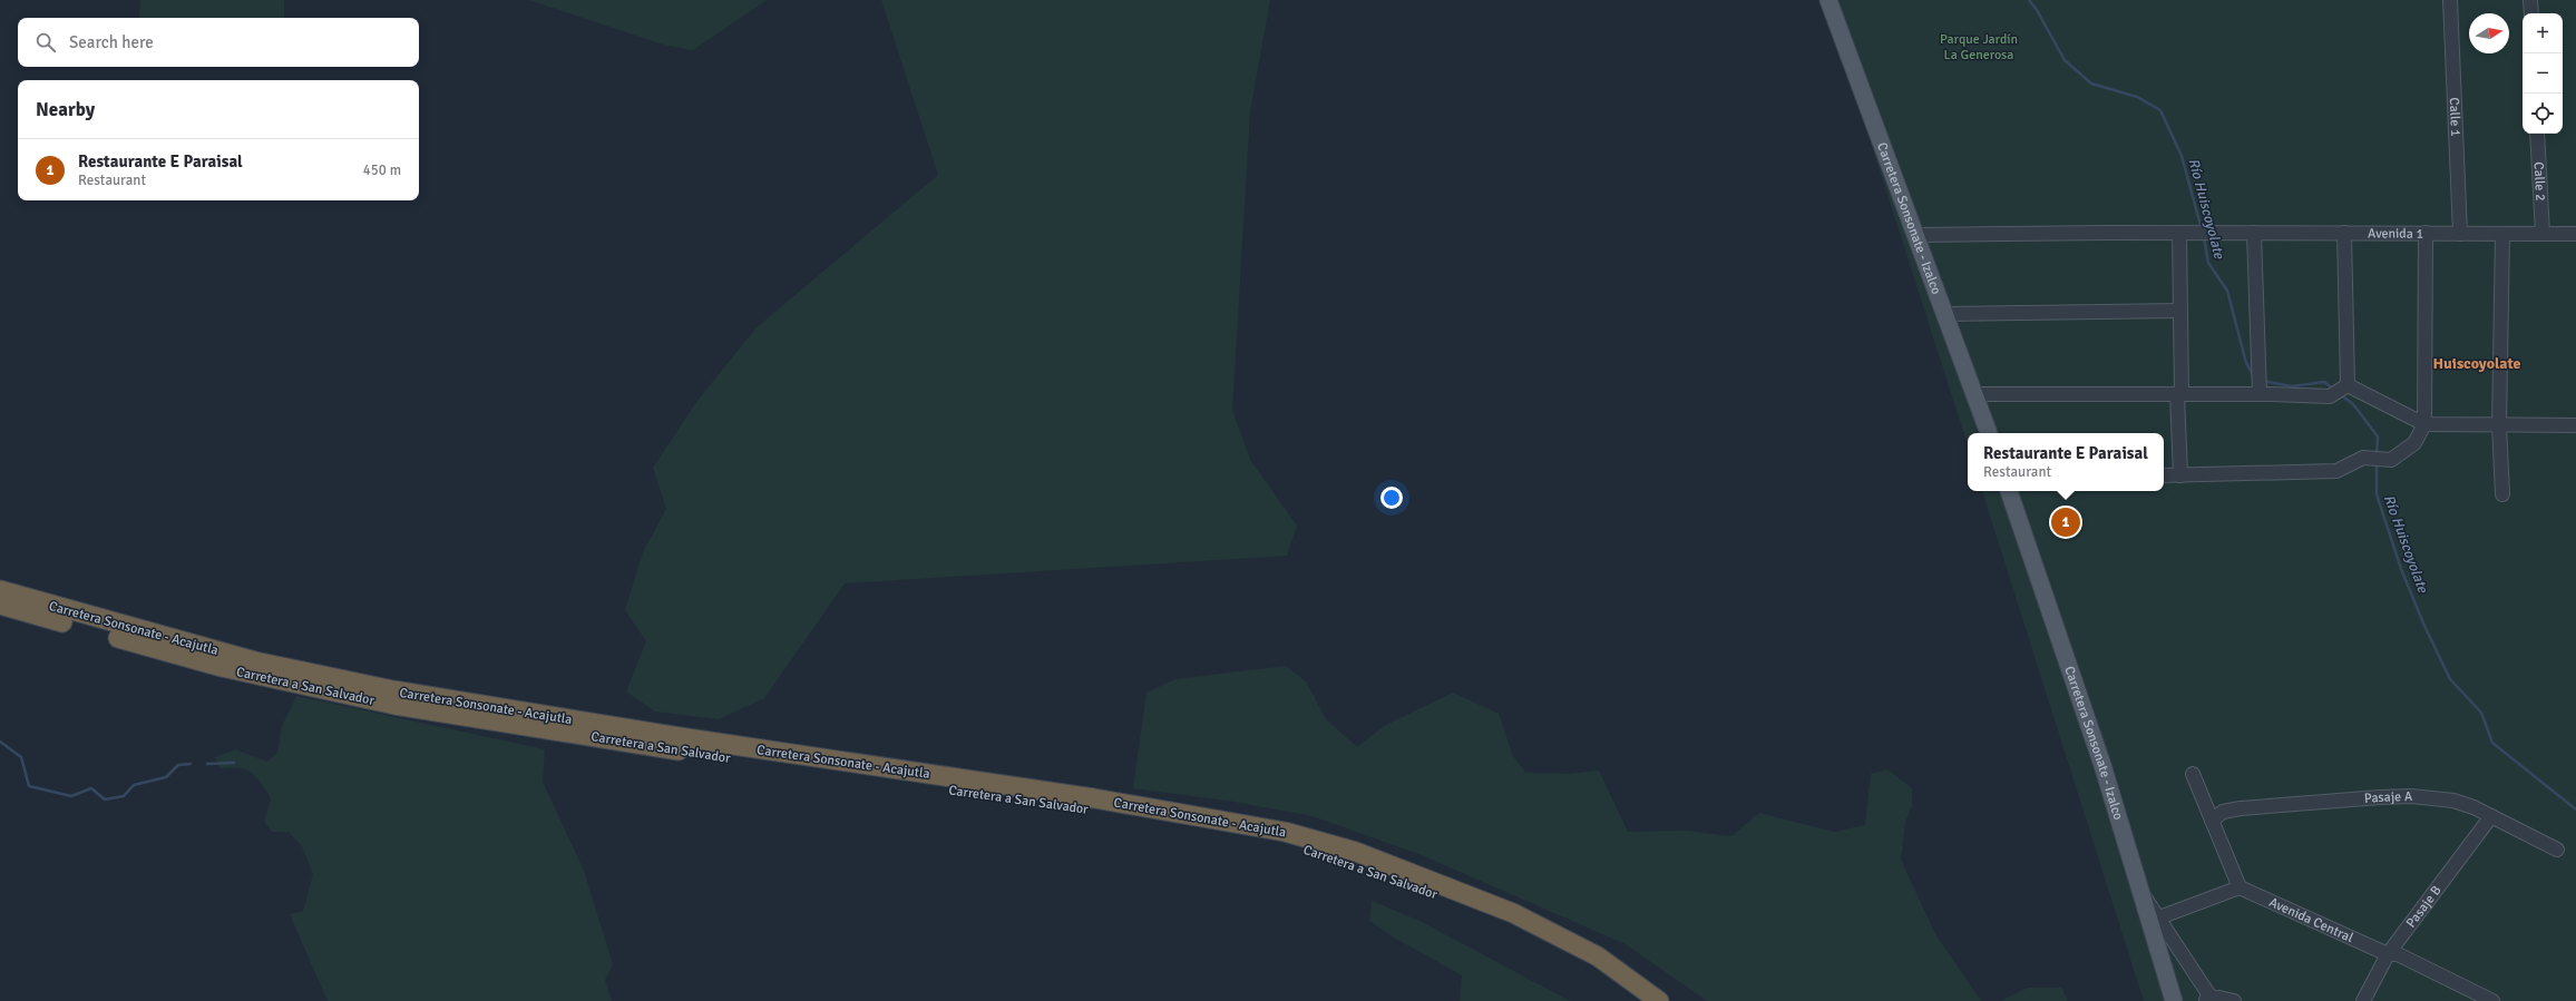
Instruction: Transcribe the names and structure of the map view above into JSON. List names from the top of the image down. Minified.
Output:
{"streets":{"highway":["Carretera Sonsonate - Acajutla","Carretera a San Salvador"],"main road":["Carretera Sonsonate - Izalco"],"street":["Calle 1","Calle 2","Avenida 1","Pasaje A","Pasaje B","Avenida Central"]},"crossings":[["Calle 1","Avenida 1"],["Calle 2","Avenida 1"],["Carretera Sonsonate - Izalco","Avenida 1"],["Pasaje A","Pasaje B"],["Pasaje B","Avenida Central"]],"districts":["Huiscoyolate"],"water":["Río Huiscoyolate"],"parks":["Parque Jardín La Generosa"],"north":"right","page":{"map_buttons":["+","−"],"search":"Search here","heading":"Nearby","list":[{"mark":"1","name":"Restaurante E Paraisal","note":"Restaurant","value":"450 m"}],"popup":["Restaurante E Paraisal","Restaurant"],"pins":"1"}}
